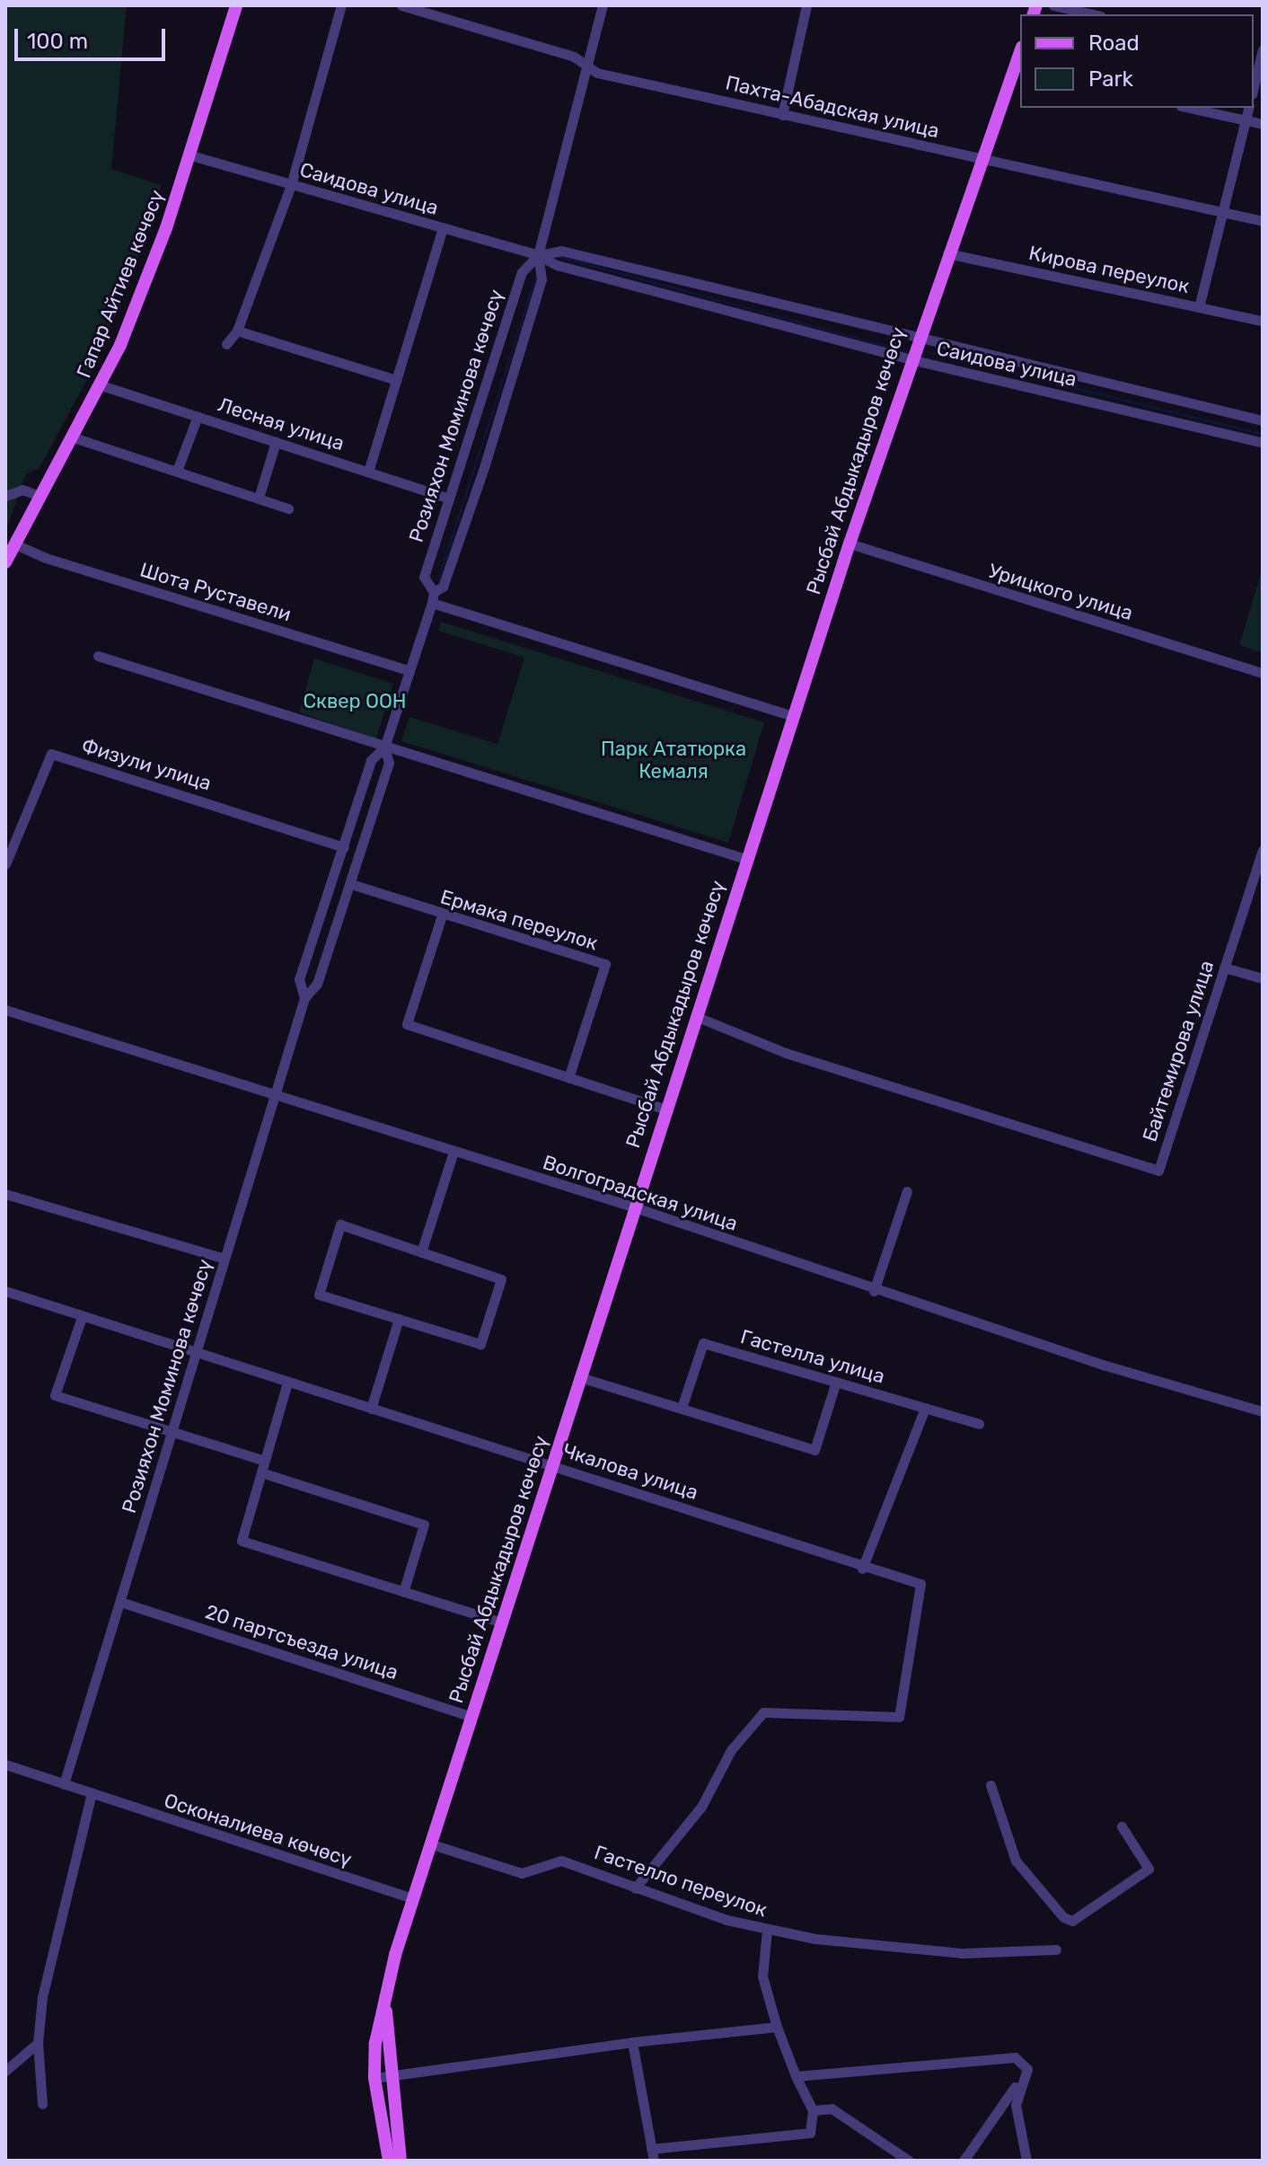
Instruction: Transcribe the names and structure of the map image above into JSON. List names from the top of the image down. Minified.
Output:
{"streets":{"main road":["Гапар Айтиев көчөсү","Рысбай Абдыкадыров көчөсү"],"street":["Пахта-Абадская улица","Саидова улица","Кирова переулок","Розияхон Моминова көчөсү","Лесная улица","Шота Руставели","Урицкого улица","Физули улица","Ермака переулок","Байтемирова улица","Волгоградская улица","Гастелла улица","Чкалова улица","20 партсъезда улица","Осконалиева көчөсү","Гастелло переулок"]},"crossings":[["Пахта-Абадская улица","Розияхон Моминова көчөсү"],["Пахта-Абадская улица","Рысбай Абдыкадыров көчөсү"],["Саидова улица","Гапар Айтиев көчөсү"],["Саидова улица","Розияхон Моминова көчөсү"],["Саидова улица","Рысбай Абдыкадыров көчөсү"],["Кирова переулок","Рысбай Абдыкадыров көчөсү"],["Гапар Айтиев көчөсү","Лесная улица"],["Гапар Айтиев көчөсү","Шота Руставели"],["Розияхон Моминова көчөсү","Лесная улица"],["Розияхон Моминова көчөсү","Шота Руставели"],["Розияхон Моминова көчөсү","Физули улица"],["Розияхон Моминова көчөсү","Ермака переулок"],["Розияхон Моминова көчөсү","Волгоградская улица"],["Розияхон Моминова көчөсү","Чкалова улица"],["Розияхон Моминова көчөсү","20 партсъезда улица"],["Розияхон Моминова көчөсү","Осконалиева көчөсү"],["Рысбай Абдыкадыров көчөсү","Урицкого улица"],["Рысбай Абдыкадыров көчөсү","Байтемирова улица"],["Рысбай Абдыкадыров көчөсү","Волгоградская улица"],["Рысбай Абдыкадыров көчөсү","Чкалова улица"],["Рысбай Абдыкадыров көчөсү","20 партсъезда улица"],["Рысбай Абдыкадыров көчөсү","Осконалиева көчөсү"],["Рысбай Абдыкадыров көчөсү","Гастелло переулок"],["Чкалова улица","Гастелло переулок"]],"parks":["Сквер ООН","Парк Ататюрка Кемаля"],"legend":["Road","Park"],"scale_bar":"100 m"}
